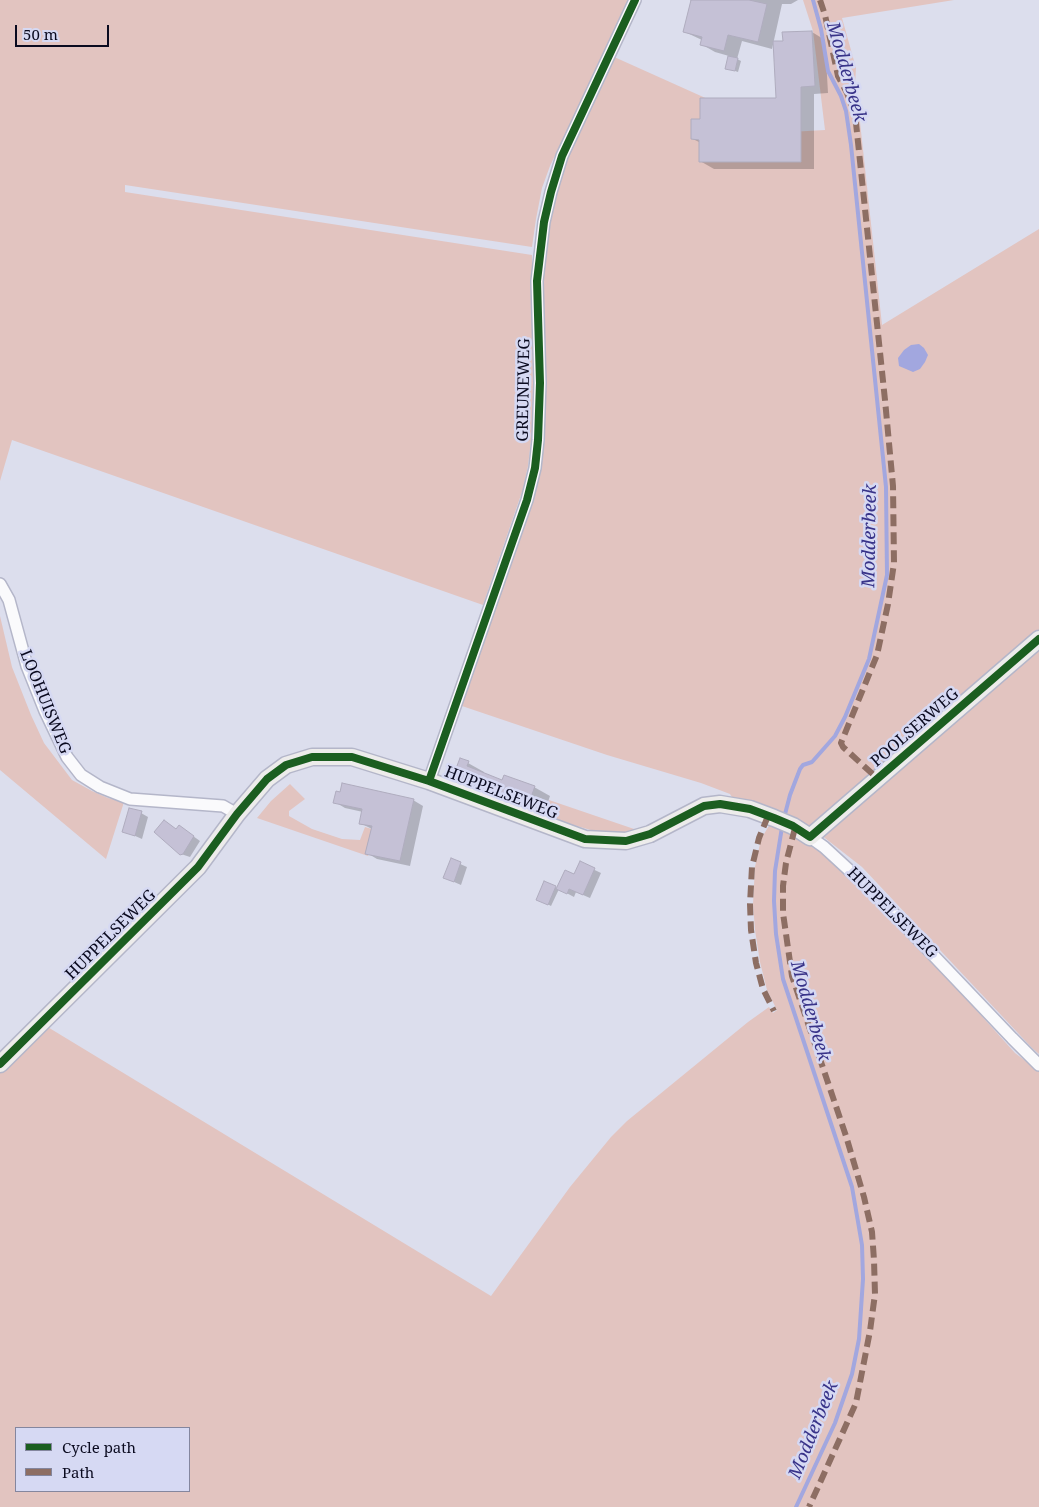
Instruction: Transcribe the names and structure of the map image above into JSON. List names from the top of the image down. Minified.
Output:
{"streets":{"street":["GREUNEWEG","LOOHUISWEG","POOLSERWEG","HUPPELSEWEG"]},"crossings":[["GREUNEWEG","HUPPELSEWEG"],["LOOHUISWEG","HUPPELSEWEG"],["POOLSERWEG","HUPPELSEWEG"]],"water":["Modderbeek"],"legend":["Cycle path","Path"],"scale_bar":"50 m"}
